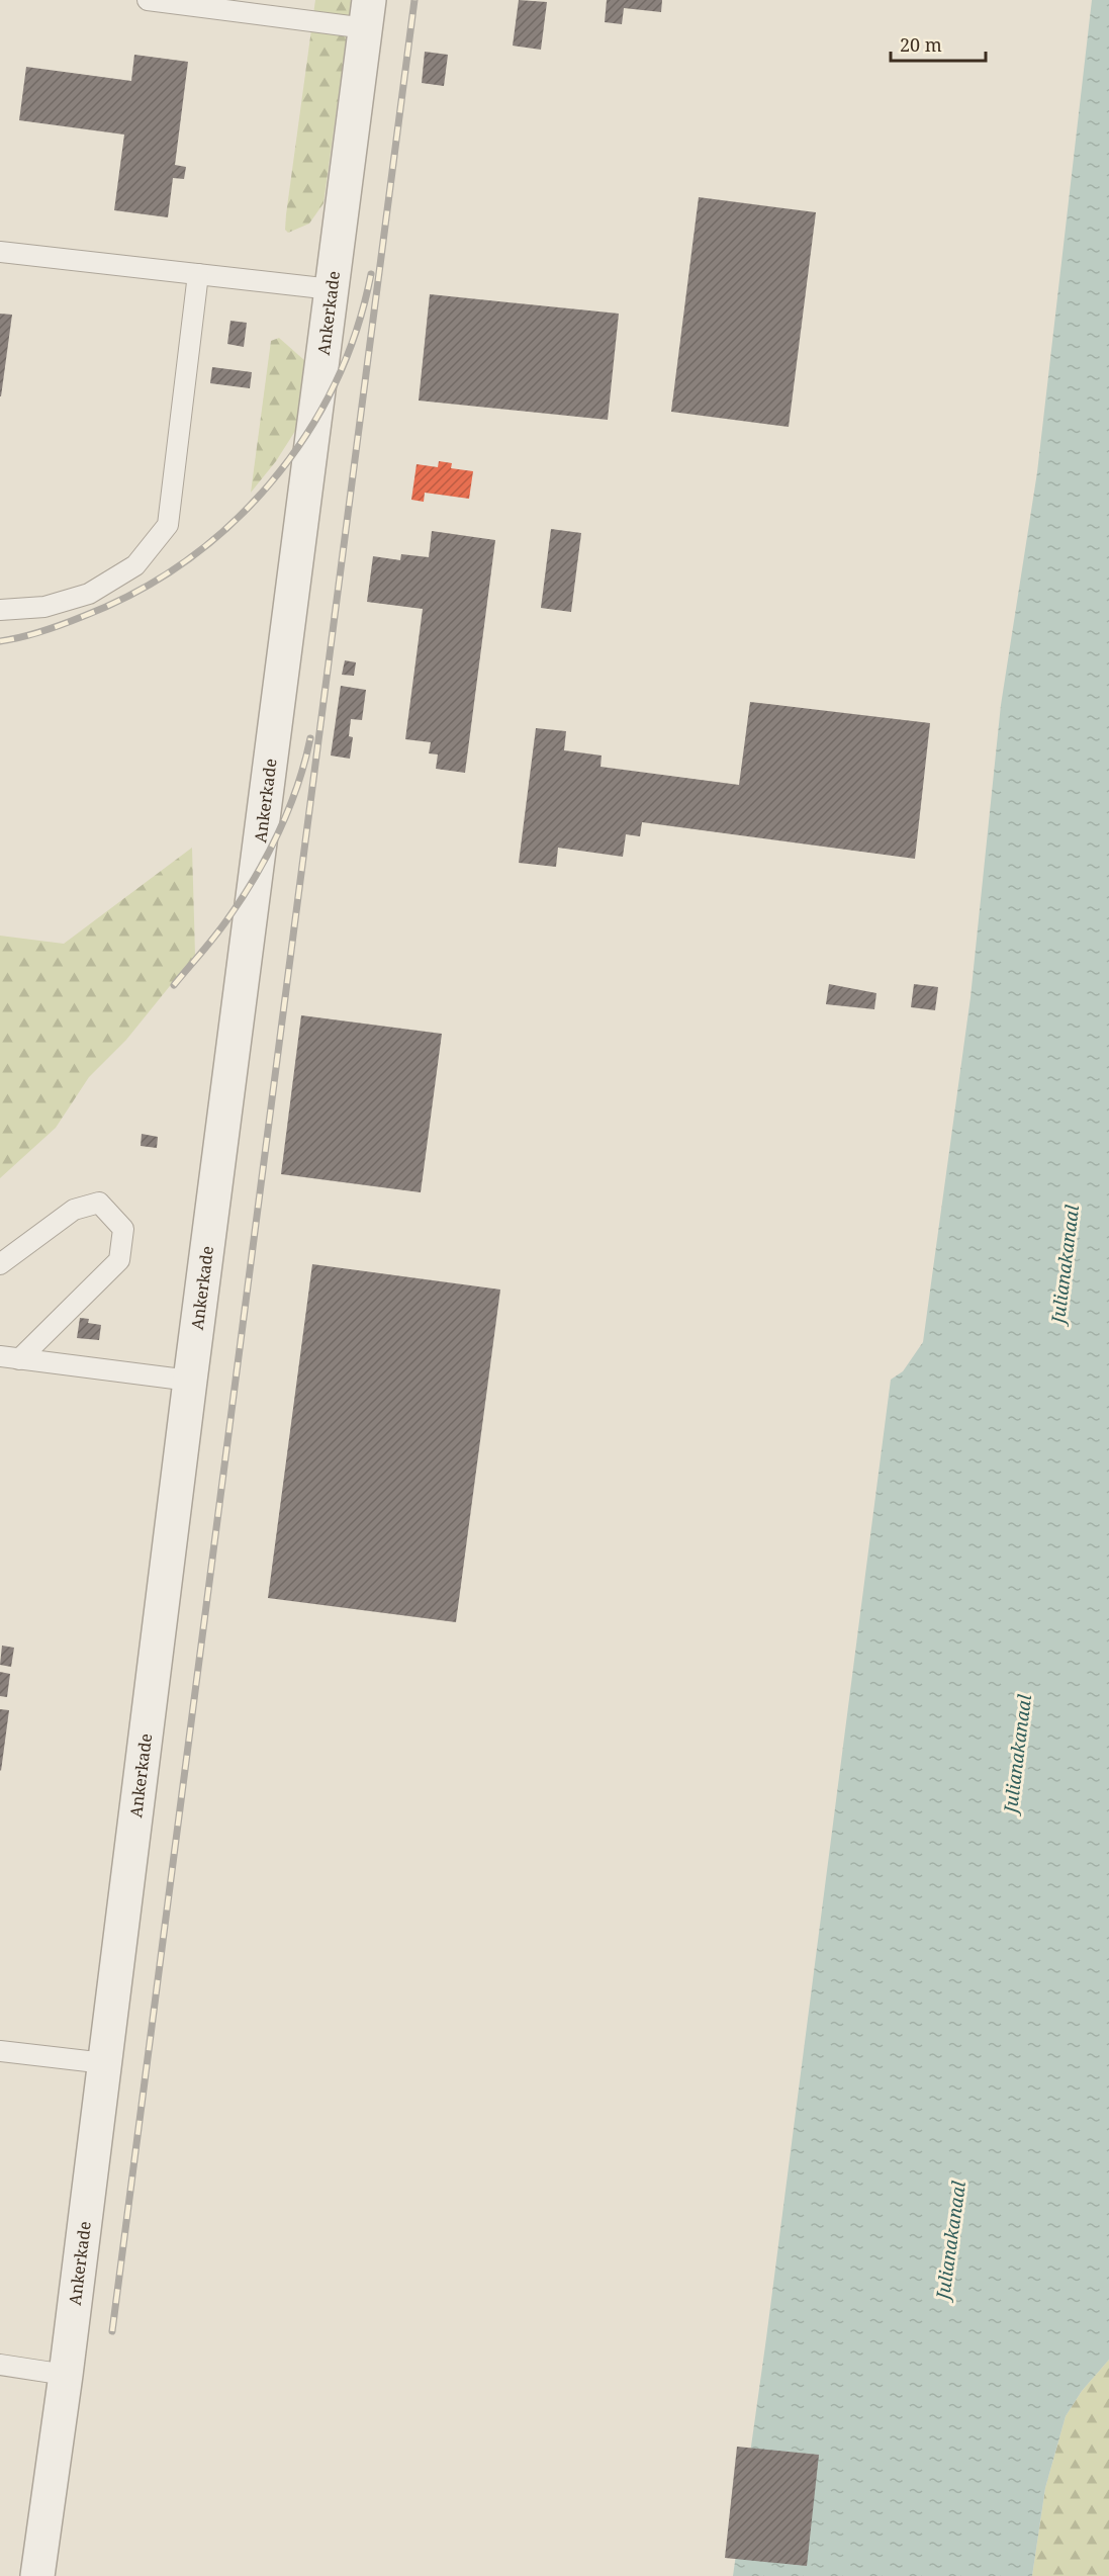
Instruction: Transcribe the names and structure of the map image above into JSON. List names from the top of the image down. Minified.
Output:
{"streets":{"street":["Ankerkade"]},"water":["Julianakanaal"],"scale_bar":"20 m"}
